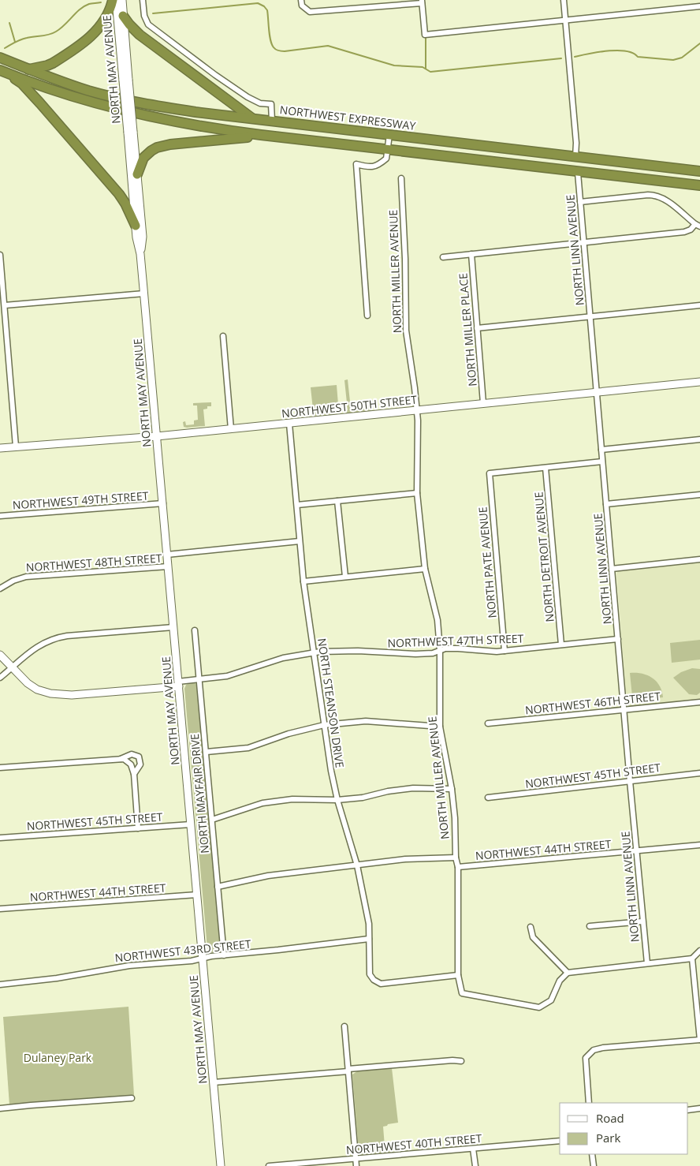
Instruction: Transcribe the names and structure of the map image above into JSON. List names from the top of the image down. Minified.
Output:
{"streets":{"highway":["NORTHWEST EXPRESSWAY"],"main road":["NORTH MAY AVENUE","NORTHWEST 50TH STREET"],"street":["NORTH LINN AVENUE","NORTH MILLER AVENUE","NORTH MILLER PLACE","NORTHWEST 49TH STREET","NORTH DETROIT AVENUE","NORTHWEST 48TH STREET","NORTH PATE AVENUE","NORTHWEST 47TH STREET","NORTH STEANSON DRIVE","NORTHWEST 46TH STREET","NORTHWEST 45TH STREET","NORTH MAYFAIR DRIVE","NORTHWEST 44TH STREET","NORTHWEST 43RD STREET","NORTHWEST 40TH STREET"]},"crossings":[["NORTH MAY AVENUE","NORTHWEST 50TH STREET"],["NORTH MAY AVENUE","NORTHWEST 49TH STREET"],["NORTH MAY AVENUE","NORTHWEST 48TH STREET"],["NORTH MAY AVENUE","NORTHWEST 47TH STREET"],["NORTH MAY AVENUE","NORTHWEST 45TH STREET"],["NORTH MAY AVENUE","NORTHWEST 44TH STREET"],["NORTH MAY AVENUE","NORTHWEST 43RD STREET"],["NORTH LINN AVENUE","NORTHWEST 50TH STREET"],["NORTH LINN AVENUE","NORTHWEST 47TH STREET"],["NORTH LINN AVENUE","NORTHWEST 46TH STREET"],["NORTH LINN AVENUE","NORTHWEST 45TH STREET"],["NORTH LINN AVENUE","NORTHWEST 44TH STREET"],["NORTH MILLER AVENUE","NORTHWEST 50TH STREET"],["NORTH MILLER AVENUE","NORTHWEST 47TH STREET"],["NORTH MILLER AVENUE","NORTH STEANSON DRIVE"],["NORTH MILLER AVENUE","NORTHWEST 44TH STREET"],["NORTH MILLER PLACE","NORTHWEST 50TH STREET"],["NORTHWEST 50TH STREET","NORTH STEANSON DRIVE"],["NORTH DETROIT AVENUE","NORTH PATE AVENUE"],["NORTH DETROIT AVENUE","NORTHWEST 47TH STREET"],["NORTH PATE AVENUE","NORTHWEST 47TH STREET"],["NORTHWEST 47TH STREET","NORTH STEANSON DRIVE"],["NORTHWEST 47TH STREET","NORTH MAYFAIR DRIVE"],["NORTH STEANSON DRIVE","NORTHWEST 43RD STREET"],["NORTH MAYFAIR DRIVE","NORTHWEST 43RD STREET"]],"parks":["Dulaney Park"],"legend":["Road","Park"]}
